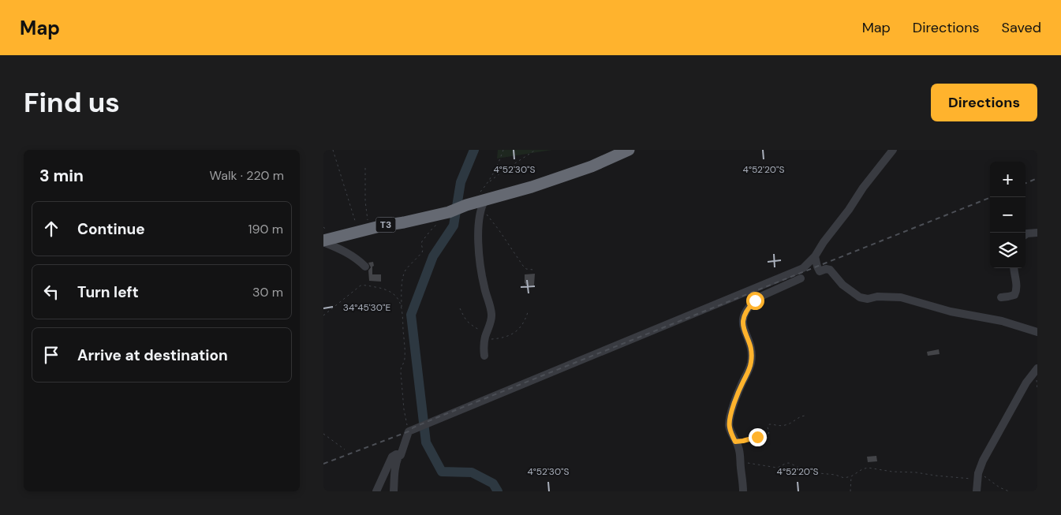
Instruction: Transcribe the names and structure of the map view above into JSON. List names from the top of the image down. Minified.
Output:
{"streets":{"highway":["T3"]},"page":{"header":"Map","nav":["Map","Directions","Saved"],"buttons":"Directions","title":"Find us","heading":["3 min","Walk · 220 m"],"map_buttons":["+","−"],"list":[["Continue","190 m"],["Turn left","30 m"],"Arrive at destination"]},"coordinates":["4°52'30\"S","4°52'20\"S","34°45'30\"E"]}
